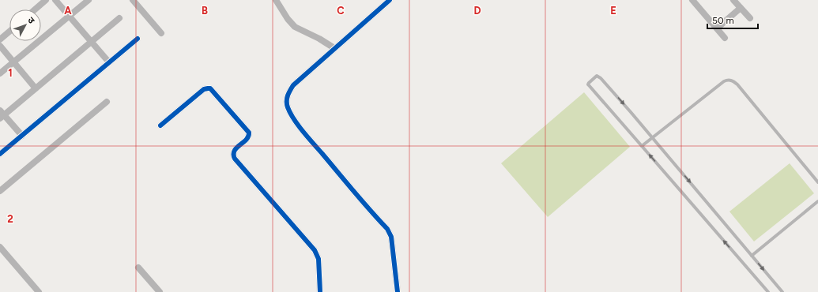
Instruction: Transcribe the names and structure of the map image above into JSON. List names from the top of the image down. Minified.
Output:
{"scale_bar":"50 m","north":"top right","grid":{"columns":["A","B","C","D","E"],"rows":["1","2"]}}
